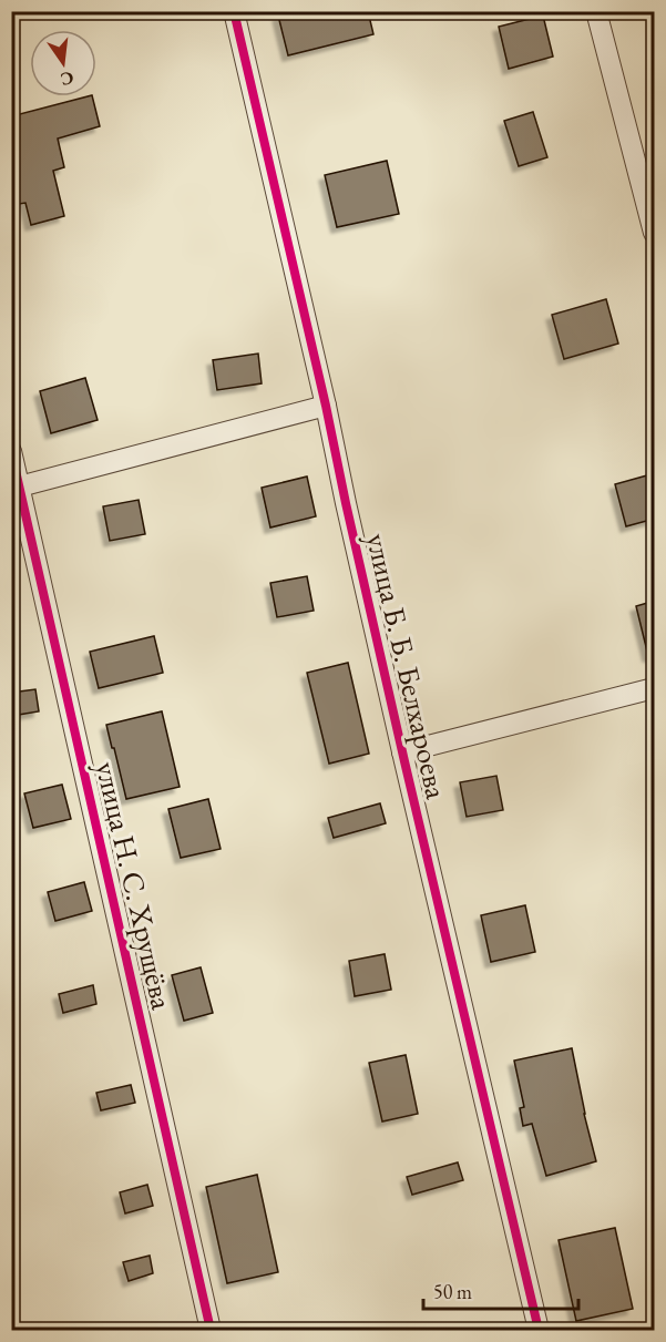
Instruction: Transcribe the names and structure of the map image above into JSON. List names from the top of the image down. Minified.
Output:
{"streets":{"street":["улица Б. Б. Белхароева","улица Н. С. Хрущёва"]},"scale_bar":"50 m","north":"bottom"}
